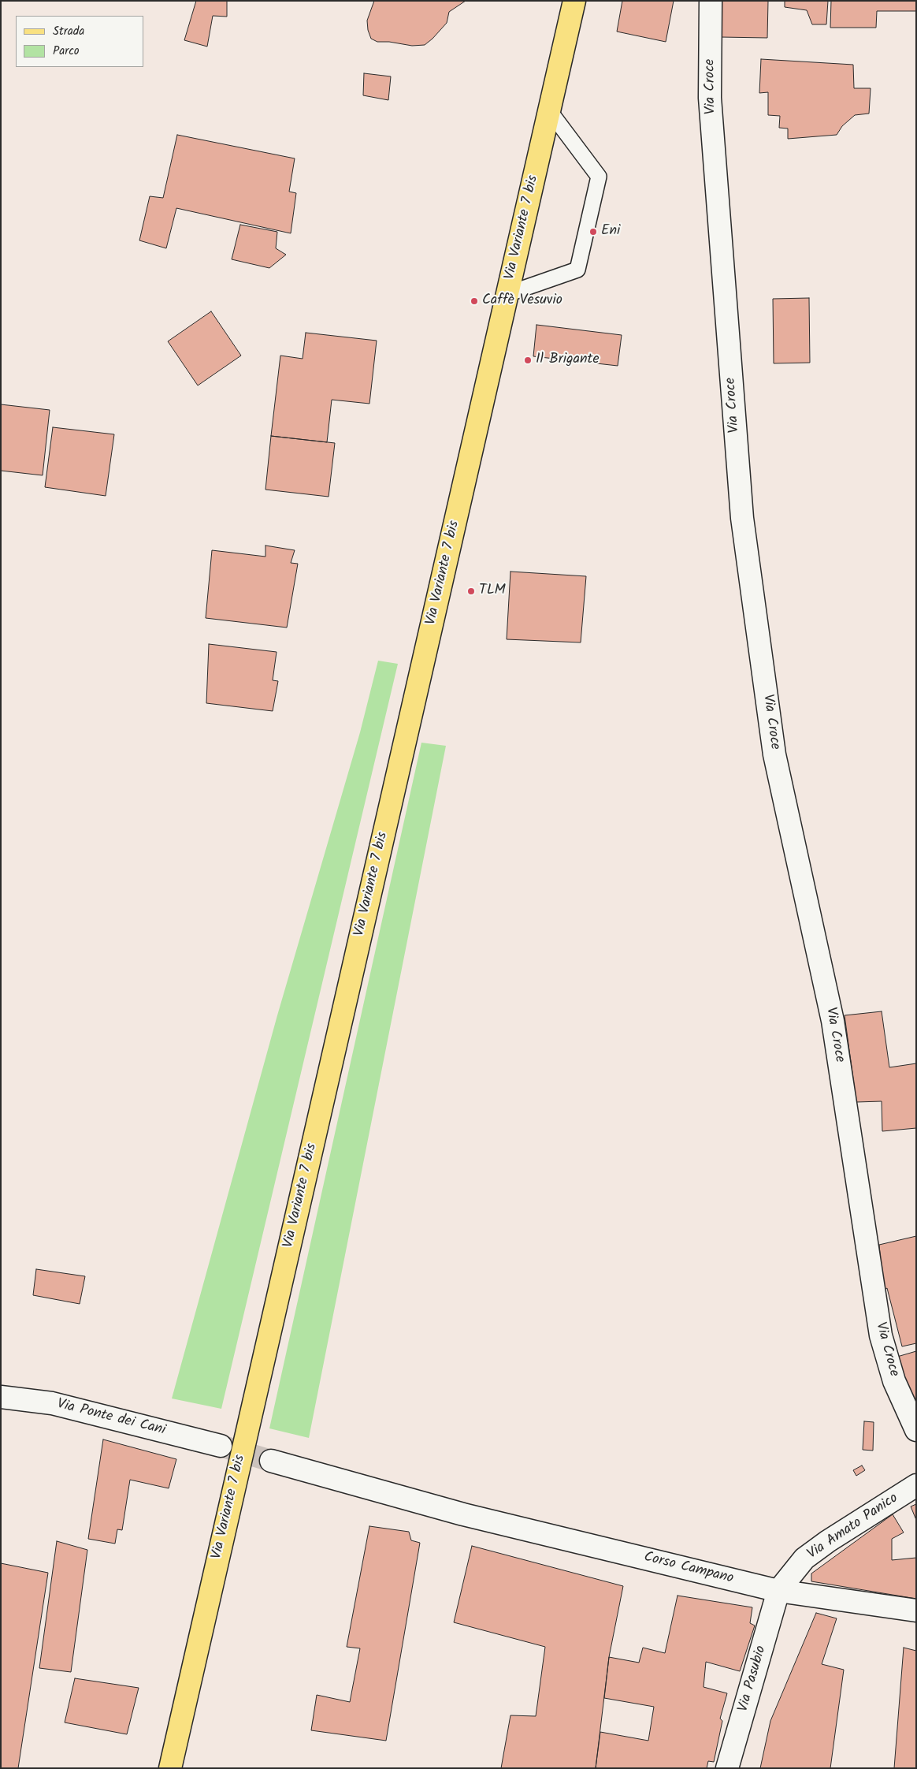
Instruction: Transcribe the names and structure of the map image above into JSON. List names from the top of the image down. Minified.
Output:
{"streets":{"main road":["Via Variante 7 bis"],"street":["Via Croce","Via Ponte dei Cani","Via Amato Panico","Corso Campano","Via Pasubio"]},"crossings":[["Via Amato Panico","Corso Campano"],["Via Amato Panico","Via Pasubio"],["Corso Campano","Via Pasubio"]],"places":["Eni","Caffè Vesuvio","Il Brigante","TLM"],"legend":["Strada","Parco"]}
